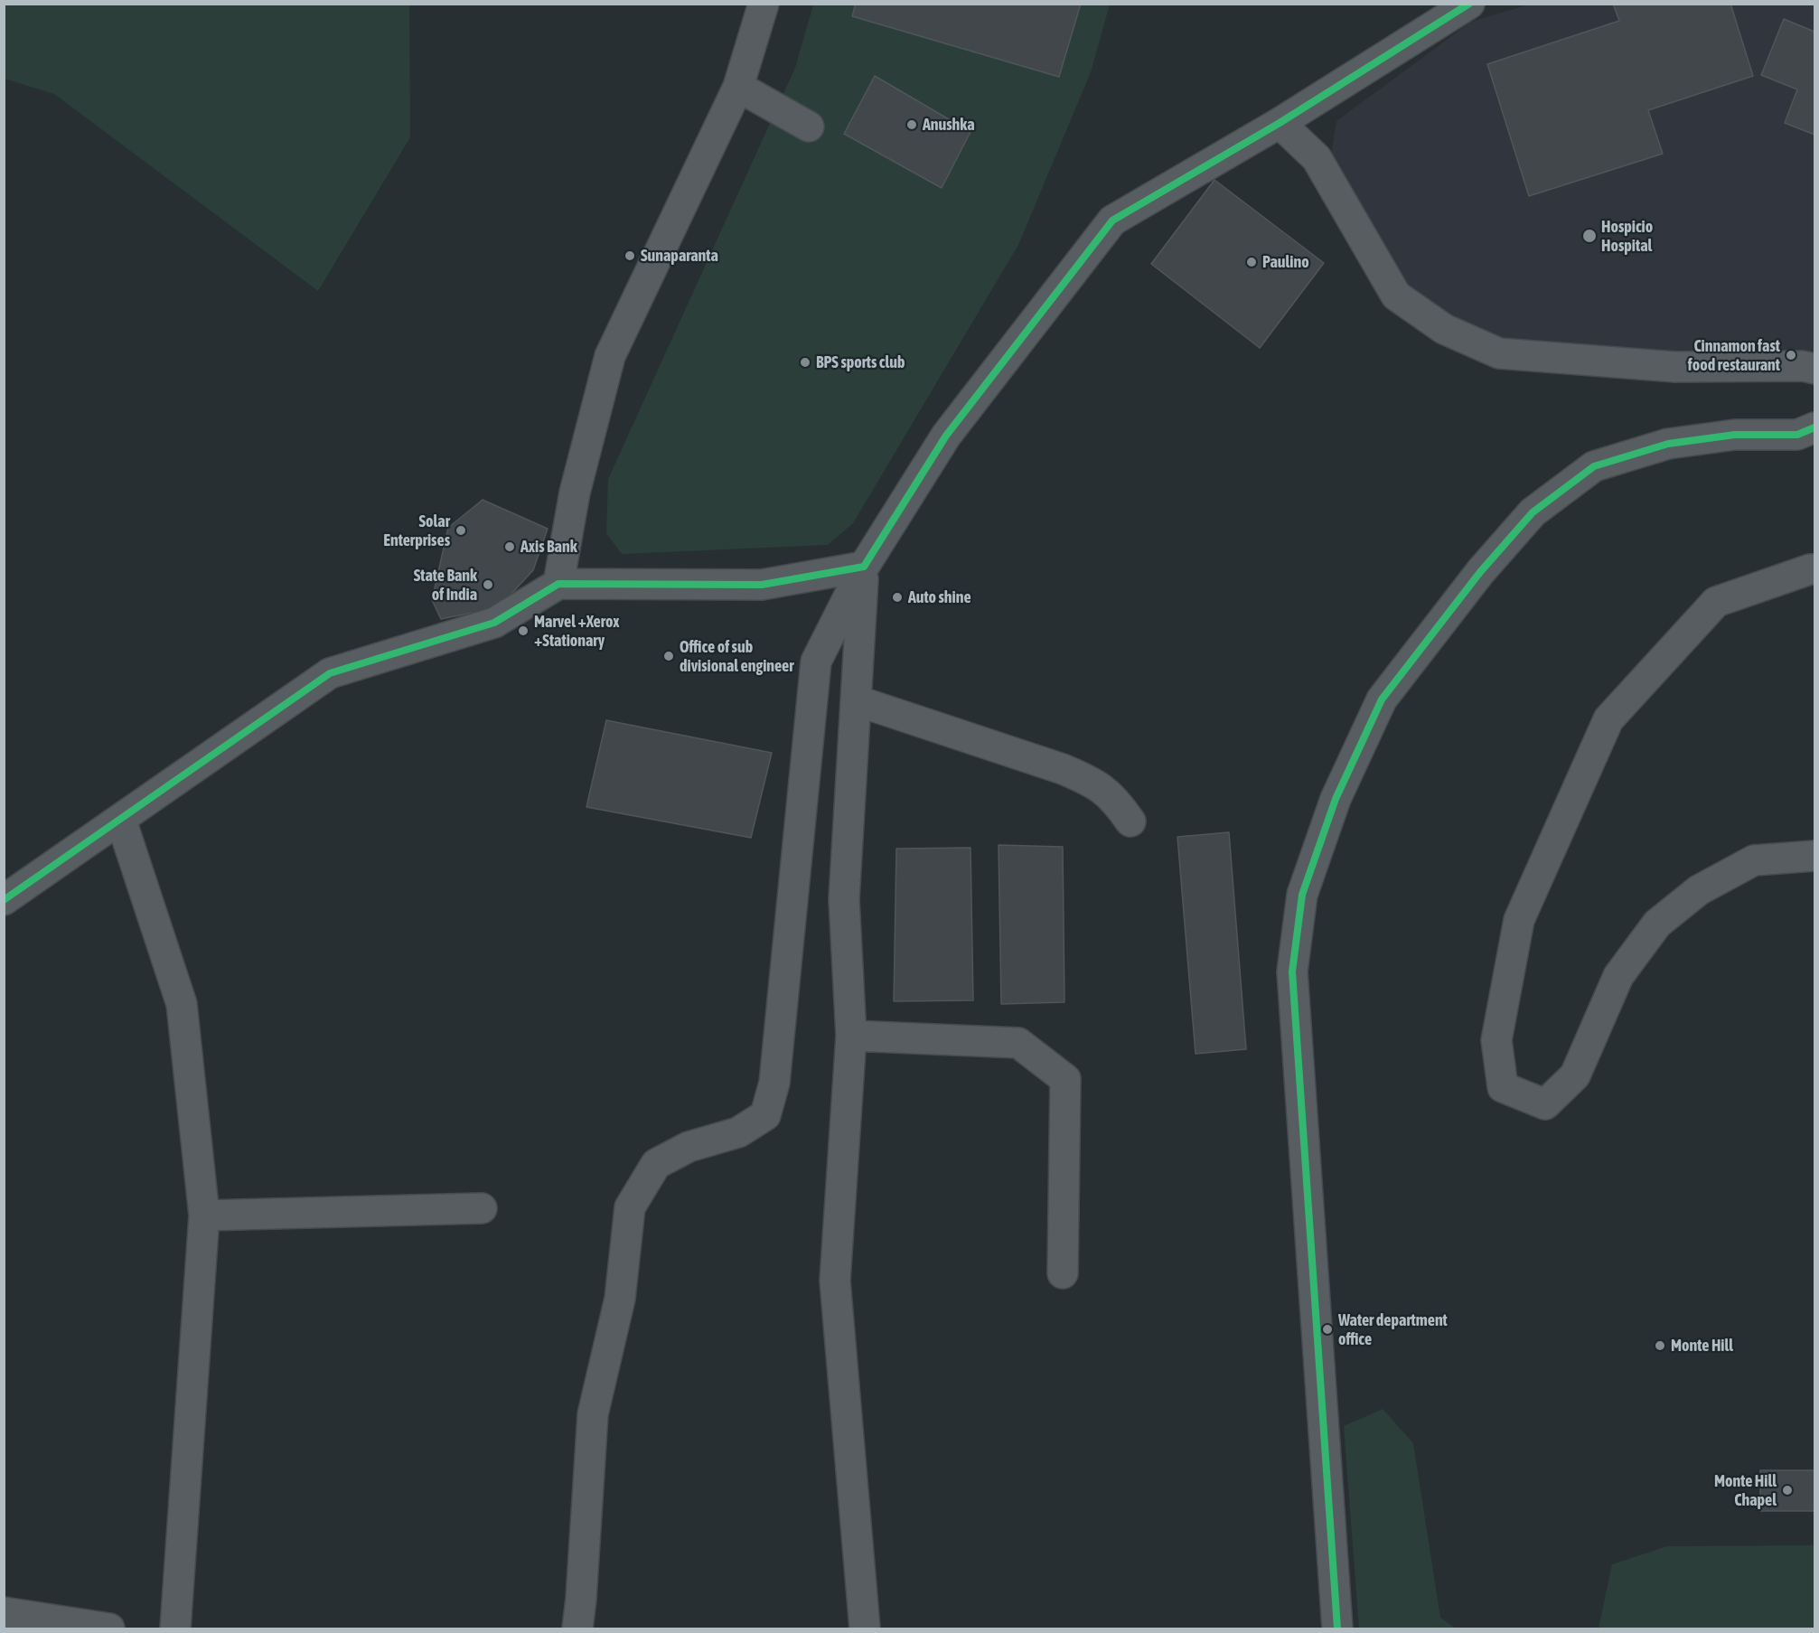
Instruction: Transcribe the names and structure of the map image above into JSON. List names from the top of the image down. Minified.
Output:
{"places":["Anushka","Hospicio Hospital","Sunaparanta","Paulino","Cinnamon fast food restaurant","BPS sports club","Solar Enterprises","Axis Bank","State Bank of India","Auto shine","Marvel +Xerox +Stationary","Office of sub divisional engineer","Water department office","Monte Hill","Monte Hill Chapel"]}
